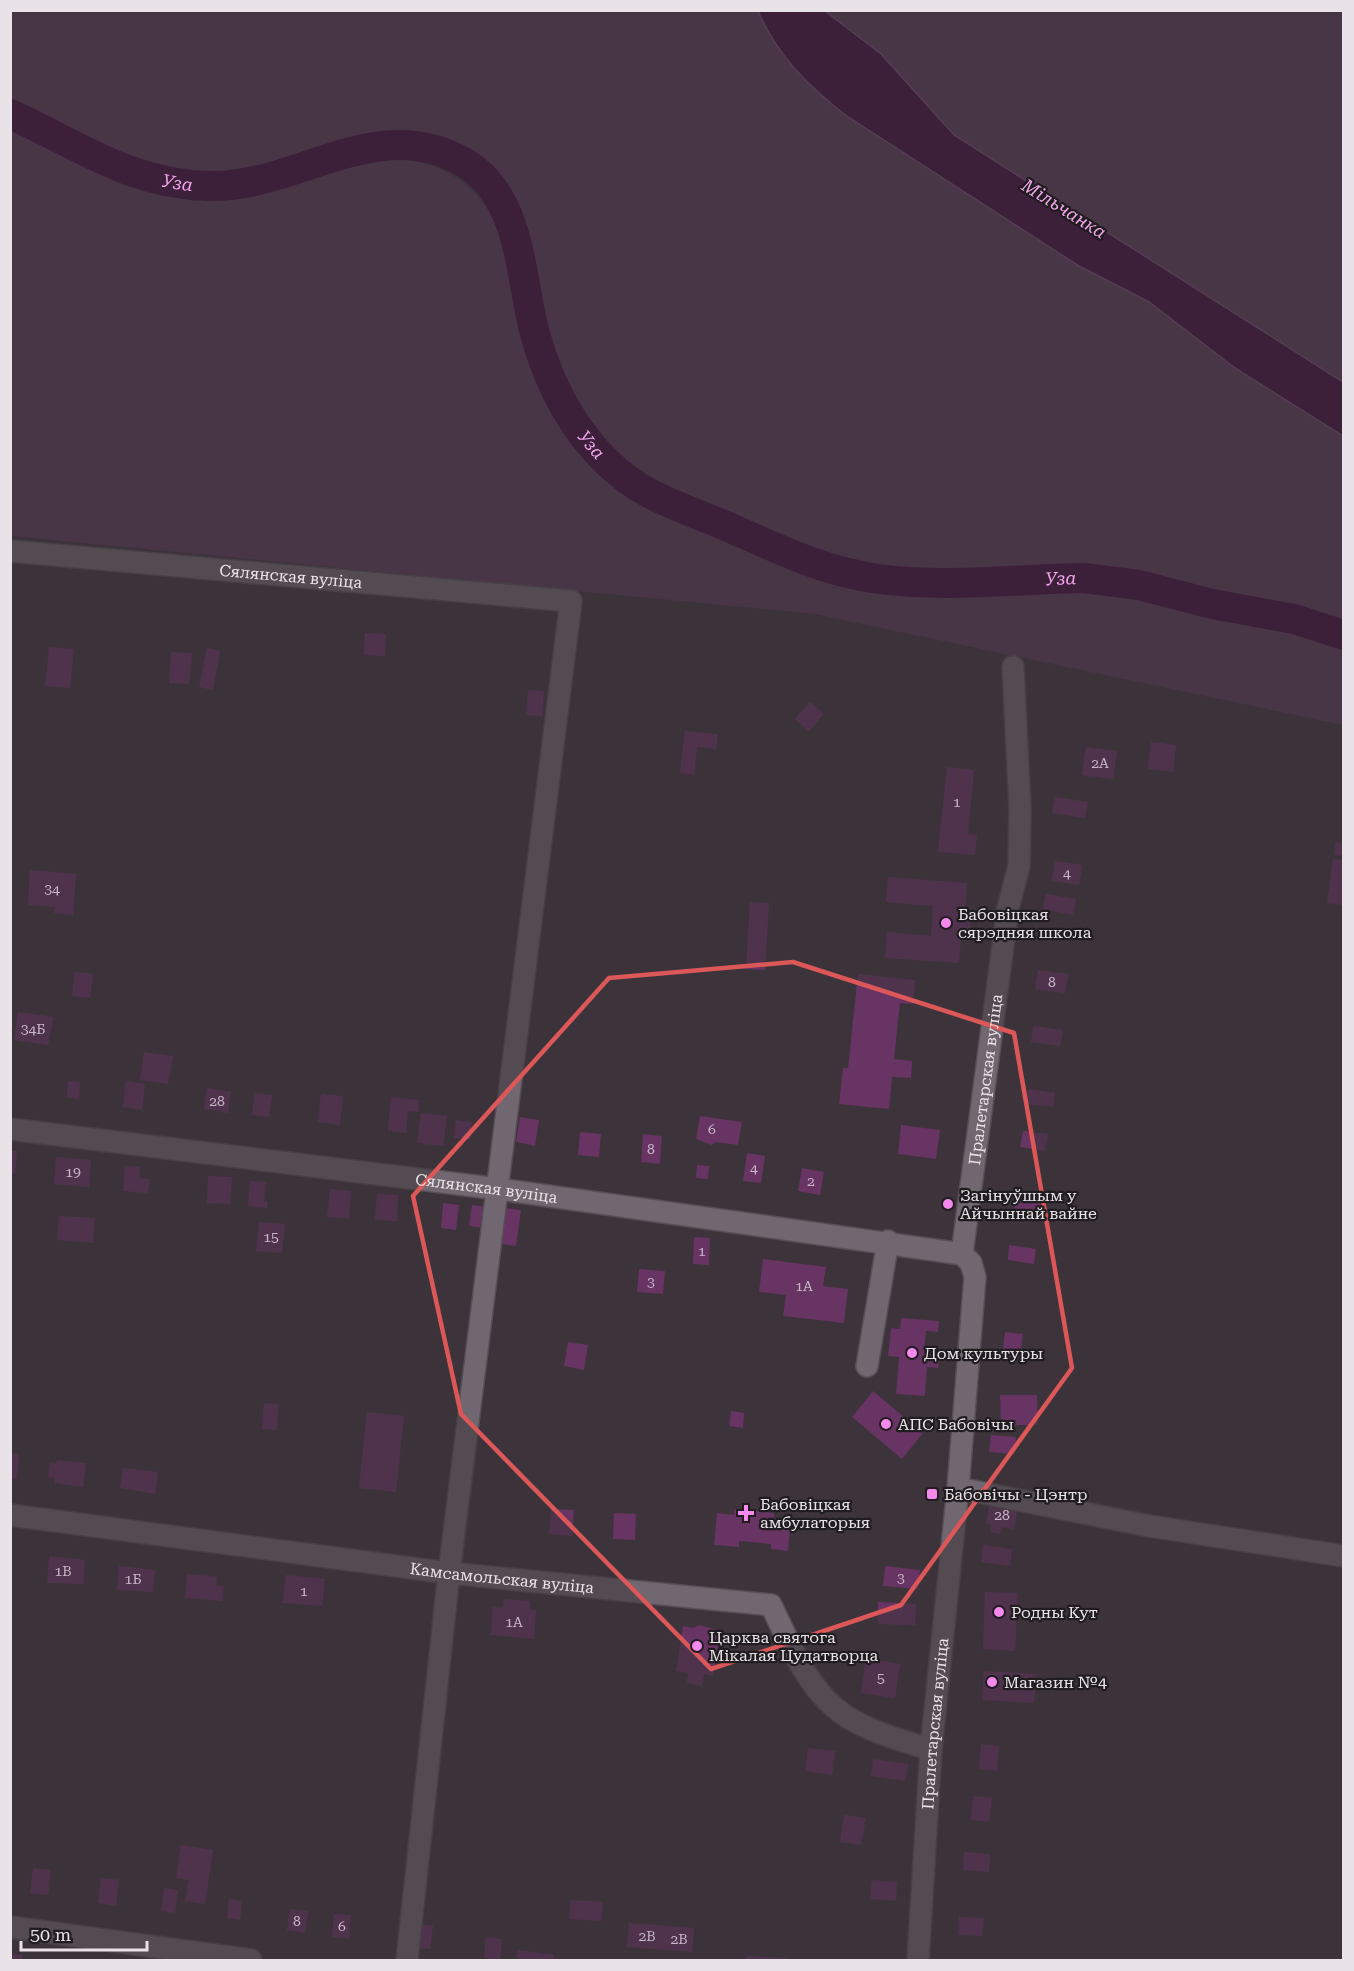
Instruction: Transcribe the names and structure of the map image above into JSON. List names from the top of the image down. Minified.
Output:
{"streets":{"street":["Сялянская вуліца","Пралетарская вуліца","Камсамольская вуліца"]},"crossings":[["Сялянская вуліца","Пралетарская вуліца"],["Пралетарская вуліца","Камсамольская вуліца"]],"water":["Уза","Мільчанка"],"places":{"other":["Бабовіцкая сярэдняя школа","Загінуўшым у Айчыннай вайне","Дом культуры","АПС Бабовічы","Родны Кут","Царква святога Мікалая Цудатворца","Магазин №4"],"transit":["Бабовічы - Цэнтр"],"health":["Бабовіцкая амбулаторыя"]},"house_numbers":["2А","1","4","34","8","34Б","28","6","8","4","19","2","15","1","3","1А","28","1В","3","1Б","1","1А","5","8","6","2В","2В"],"scale_bar":"50 m"}
